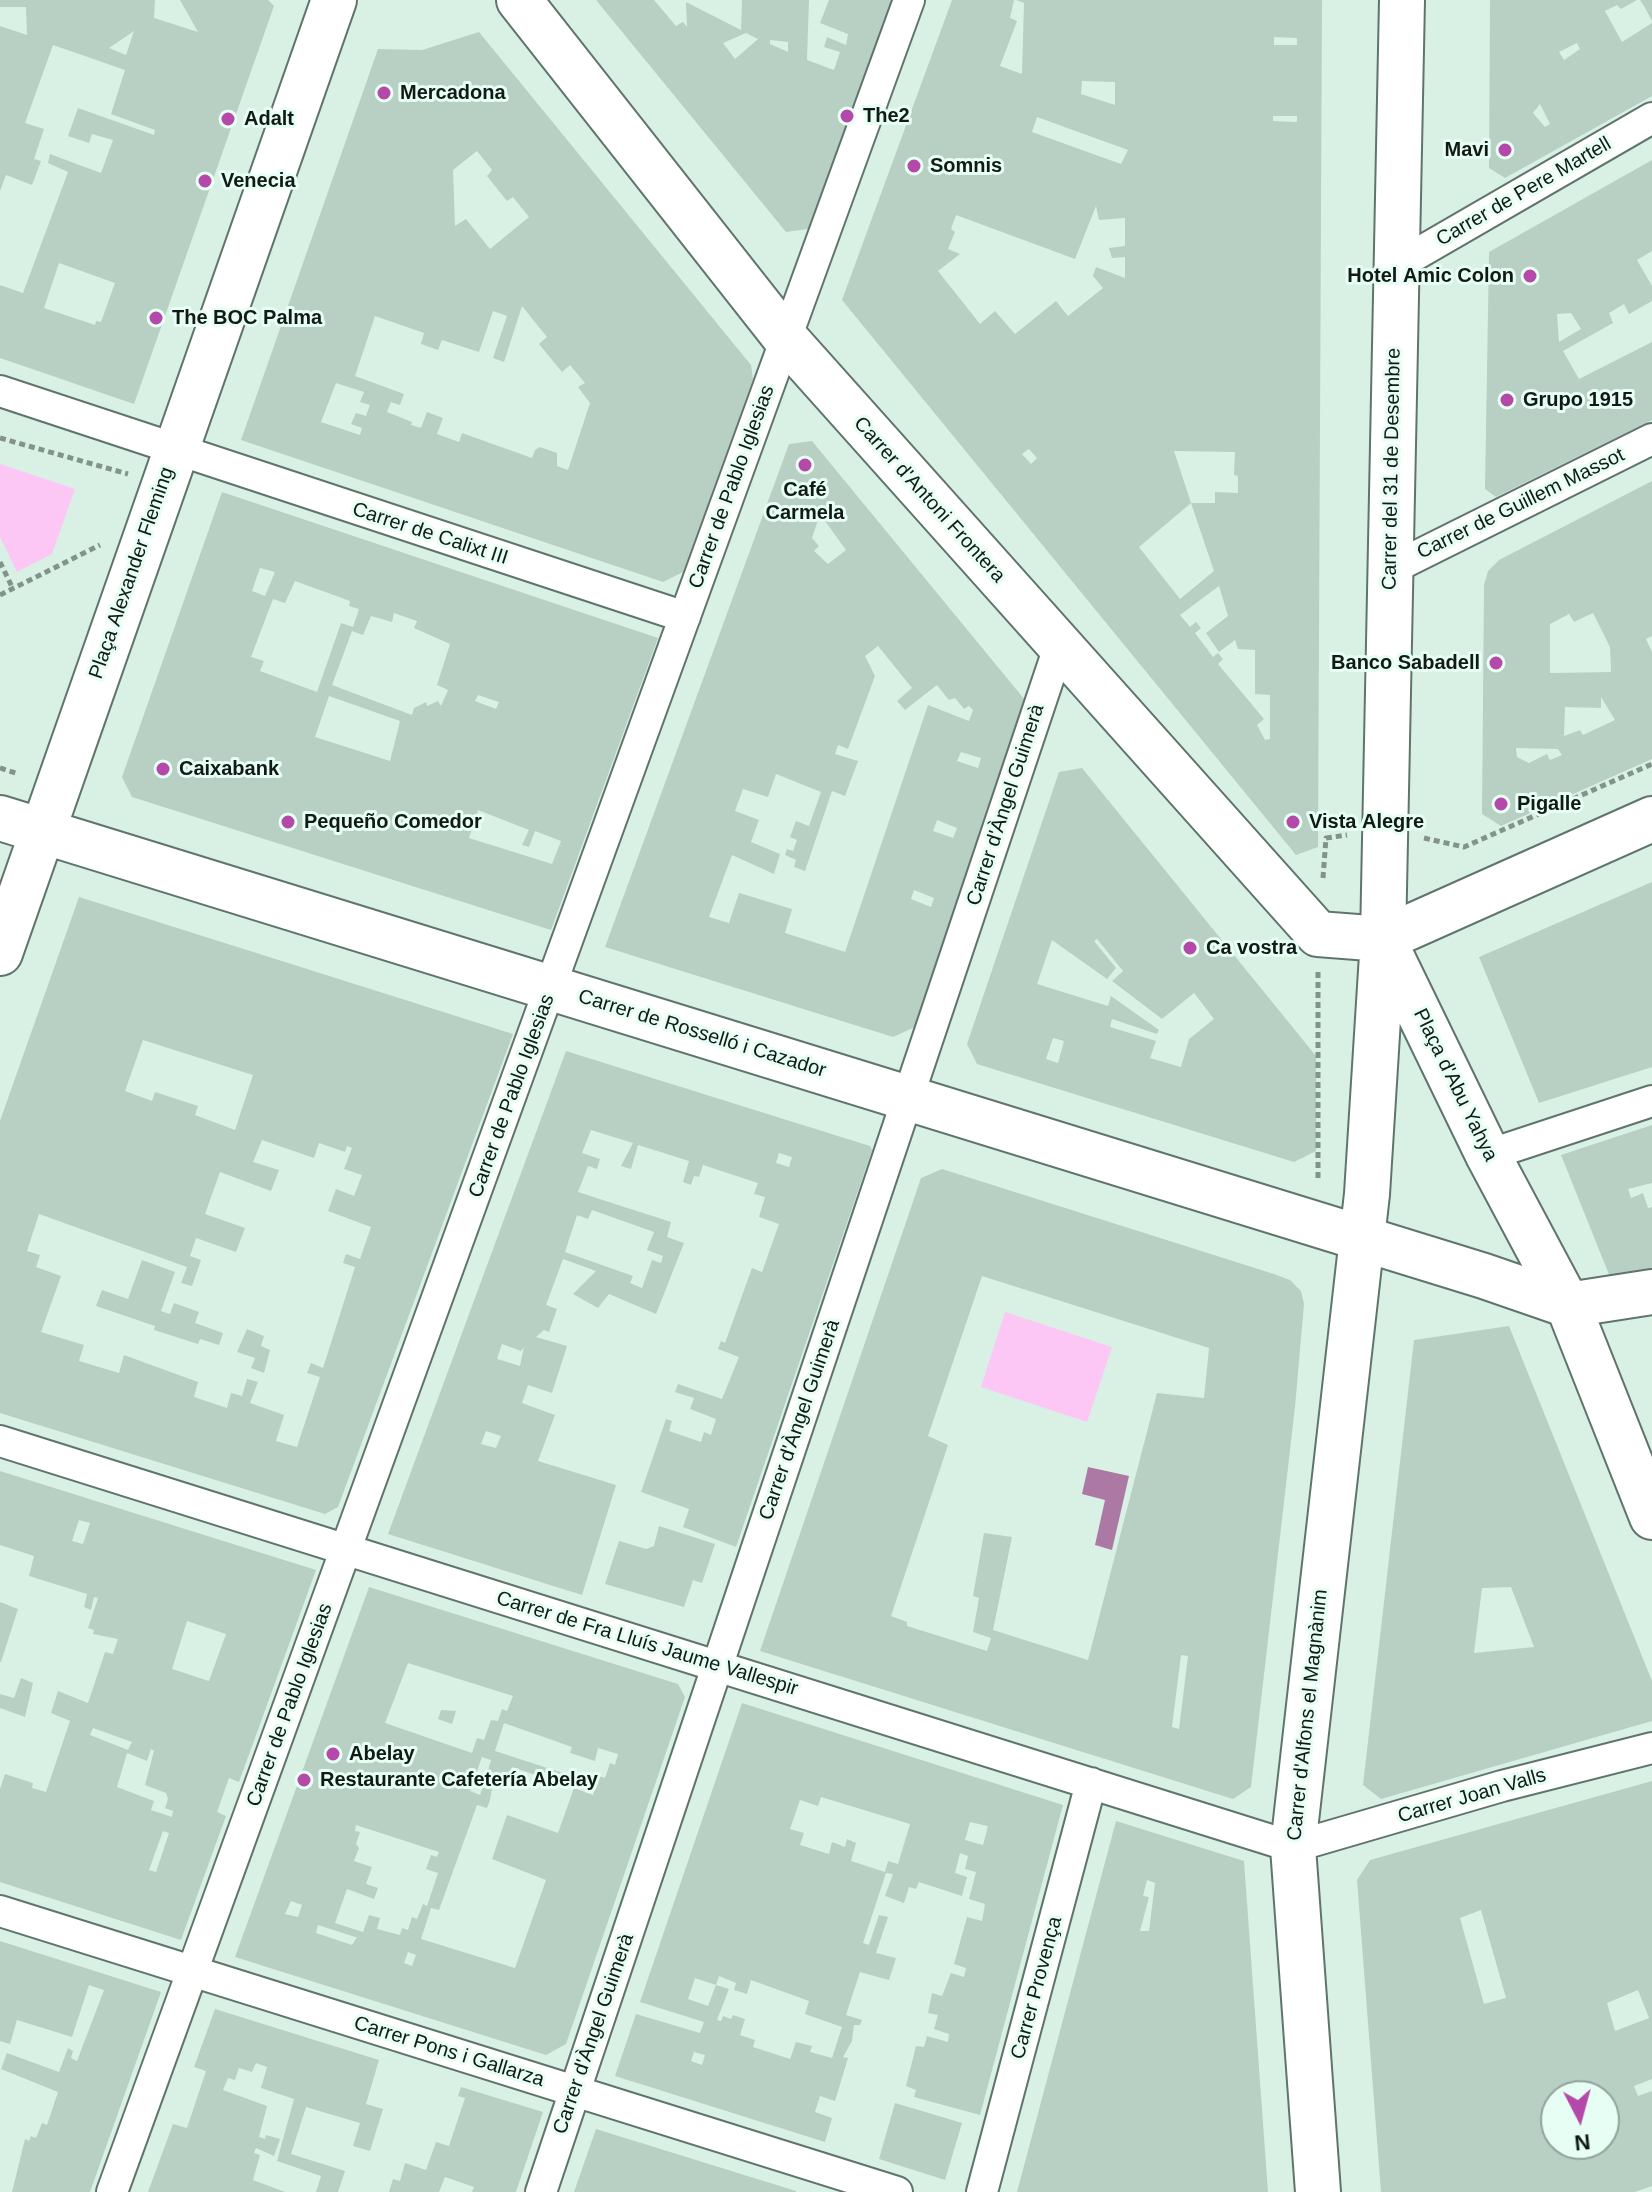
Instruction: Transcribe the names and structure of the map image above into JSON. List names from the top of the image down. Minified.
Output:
{"streets":{"street":["Carrer de Pere Martell","Carrer del 31 de Desembre","Carrer de Pablo Iglesias","Carrer d'Antoni Frontera","Carrer de Guillem Massot","Carrer de Calixt III","Plaça Alexander Fleming","Carrer d'Àngel Guimerà","Carrer de Rosselló i Cazador","Plaça d'Abu Yahya","Carrer de Fra Lluís Jaume Vallespir","Carrer d'Alfons el Magnànim","Carrer Joan Valls","Carrer Provença","Carrer Pons i Gallarza"]},"crossings":[["Carrer de Pere Martell","Carrer del 31 de Desembre"],["Carrer del 31 de Desembre","Carrer de Guillem Massot"],["Carrer del 31 de Desembre","Plaça d'Abu Yahya"],["Carrer de Pablo Iglesias","Carrer d'Antoni Frontera"],["Carrer de Pablo Iglesias","Carrer de Calixt III"],["Carrer de Pablo Iglesias","Carrer de Rosselló i Cazador"],["Carrer de Pablo Iglesias","Carrer de Fra Lluís Jaume Vallespir"],["Carrer de Pablo Iglesias","Carrer Pons i Gallarza"],["Carrer d'Antoni Frontera","Carrer d'Àngel Guimerà"],["Carrer de Calixt III","Plaça Alexander Fleming"],["Plaça Alexander Fleming","Carrer de Rosselló i Cazador"],["Carrer d'Àngel Guimerà","Carrer de Rosselló i Cazador"],["Carrer d'Àngel Guimerà","Carrer de Fra Lluís Jaume Vallespir"],["Carrer d'Àngel Guimerà","Carrer Pons i Gallarza"],["Carrer de Rosselló i Cazador","Plaça d'Abu Yahya"],["Carrer de Rosselló i Cazador","Carrer d'Alfons el Magnànim"],["Plaça d'Abu Yahya","Carrer d'Alfons el Magnànim"],["Carrer de Fra Lluís Jaume Vallespir","Carrer d'Alfons el Magnànim"],["Carrer de Fra Lluís Jaume Vallespir","Carrer Joan Valls"],["Carrer de Fra Lluís Jaume Vallespir","Carrer Provença"],["Carrer d'Alfons el Magnànim","Carrer Joan Valls"]],"places":["Mercadona","The2","Adalt","Mavi","Somnis","Venecia","Hotel Amic Colon","The BOC Palma","Grupo 1915","Café Carmela","Banco Sabadell","Caixabank","Pigalle","Pequeño Comedor","Vista Alegre","Ca vostra","Abelay","Restaurante Cafetería Abelay"],"north":"bottom"}
